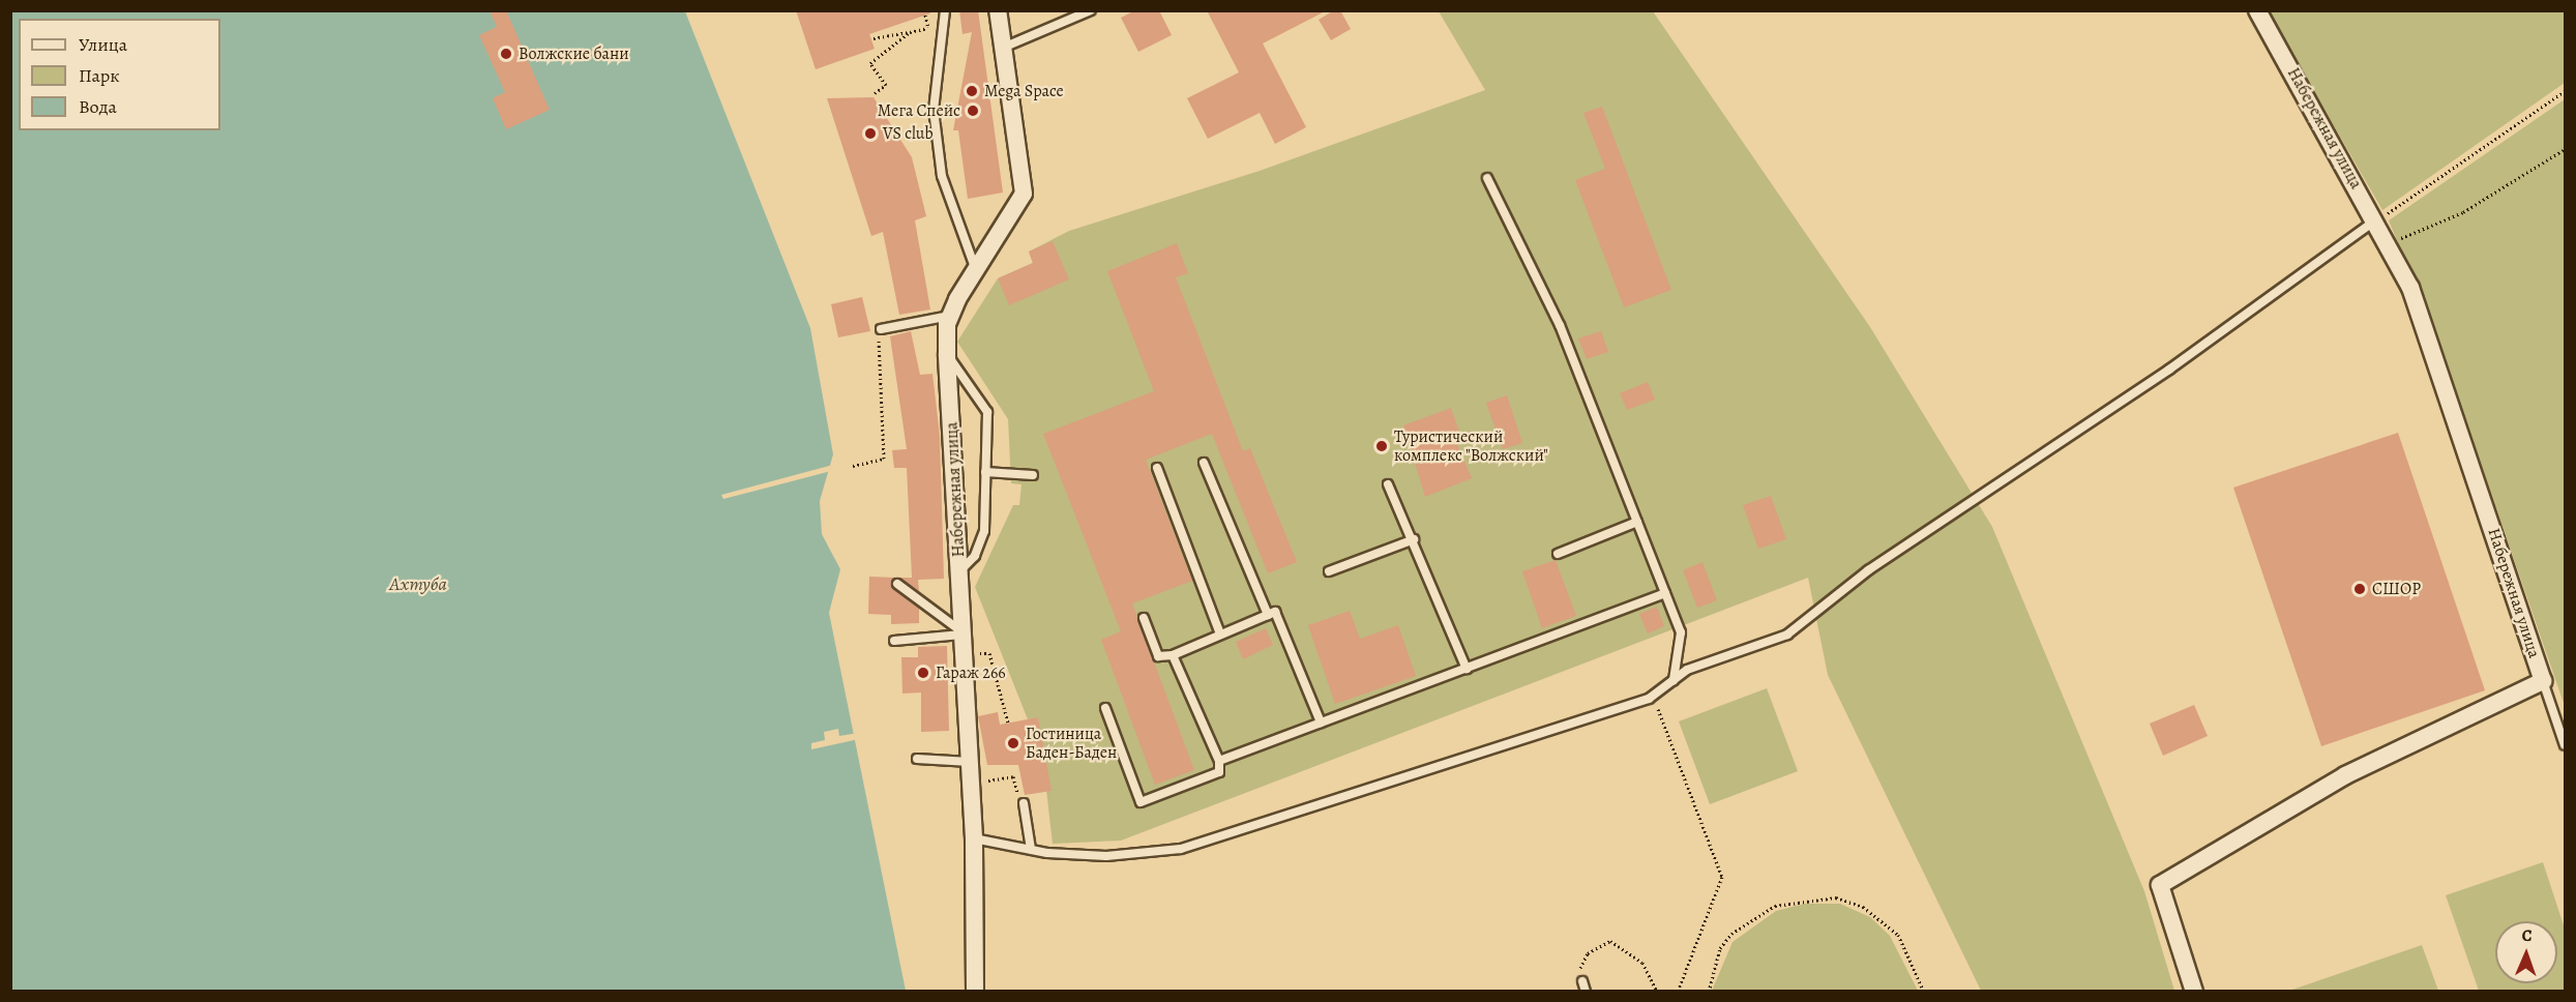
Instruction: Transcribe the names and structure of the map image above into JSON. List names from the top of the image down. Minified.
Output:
{"streets":{"street":["Набережная улица"]},"water":["Ахтуба"],"places":["Волжские бани","Mega Space","Мега Спейс","VS club","Туристический комплекс \"Волжский\"","СШОР","Гараж 266","Гостиница Баден-Баден"],"legend":["Улица","Парк","Вода"],"north":"top"}
